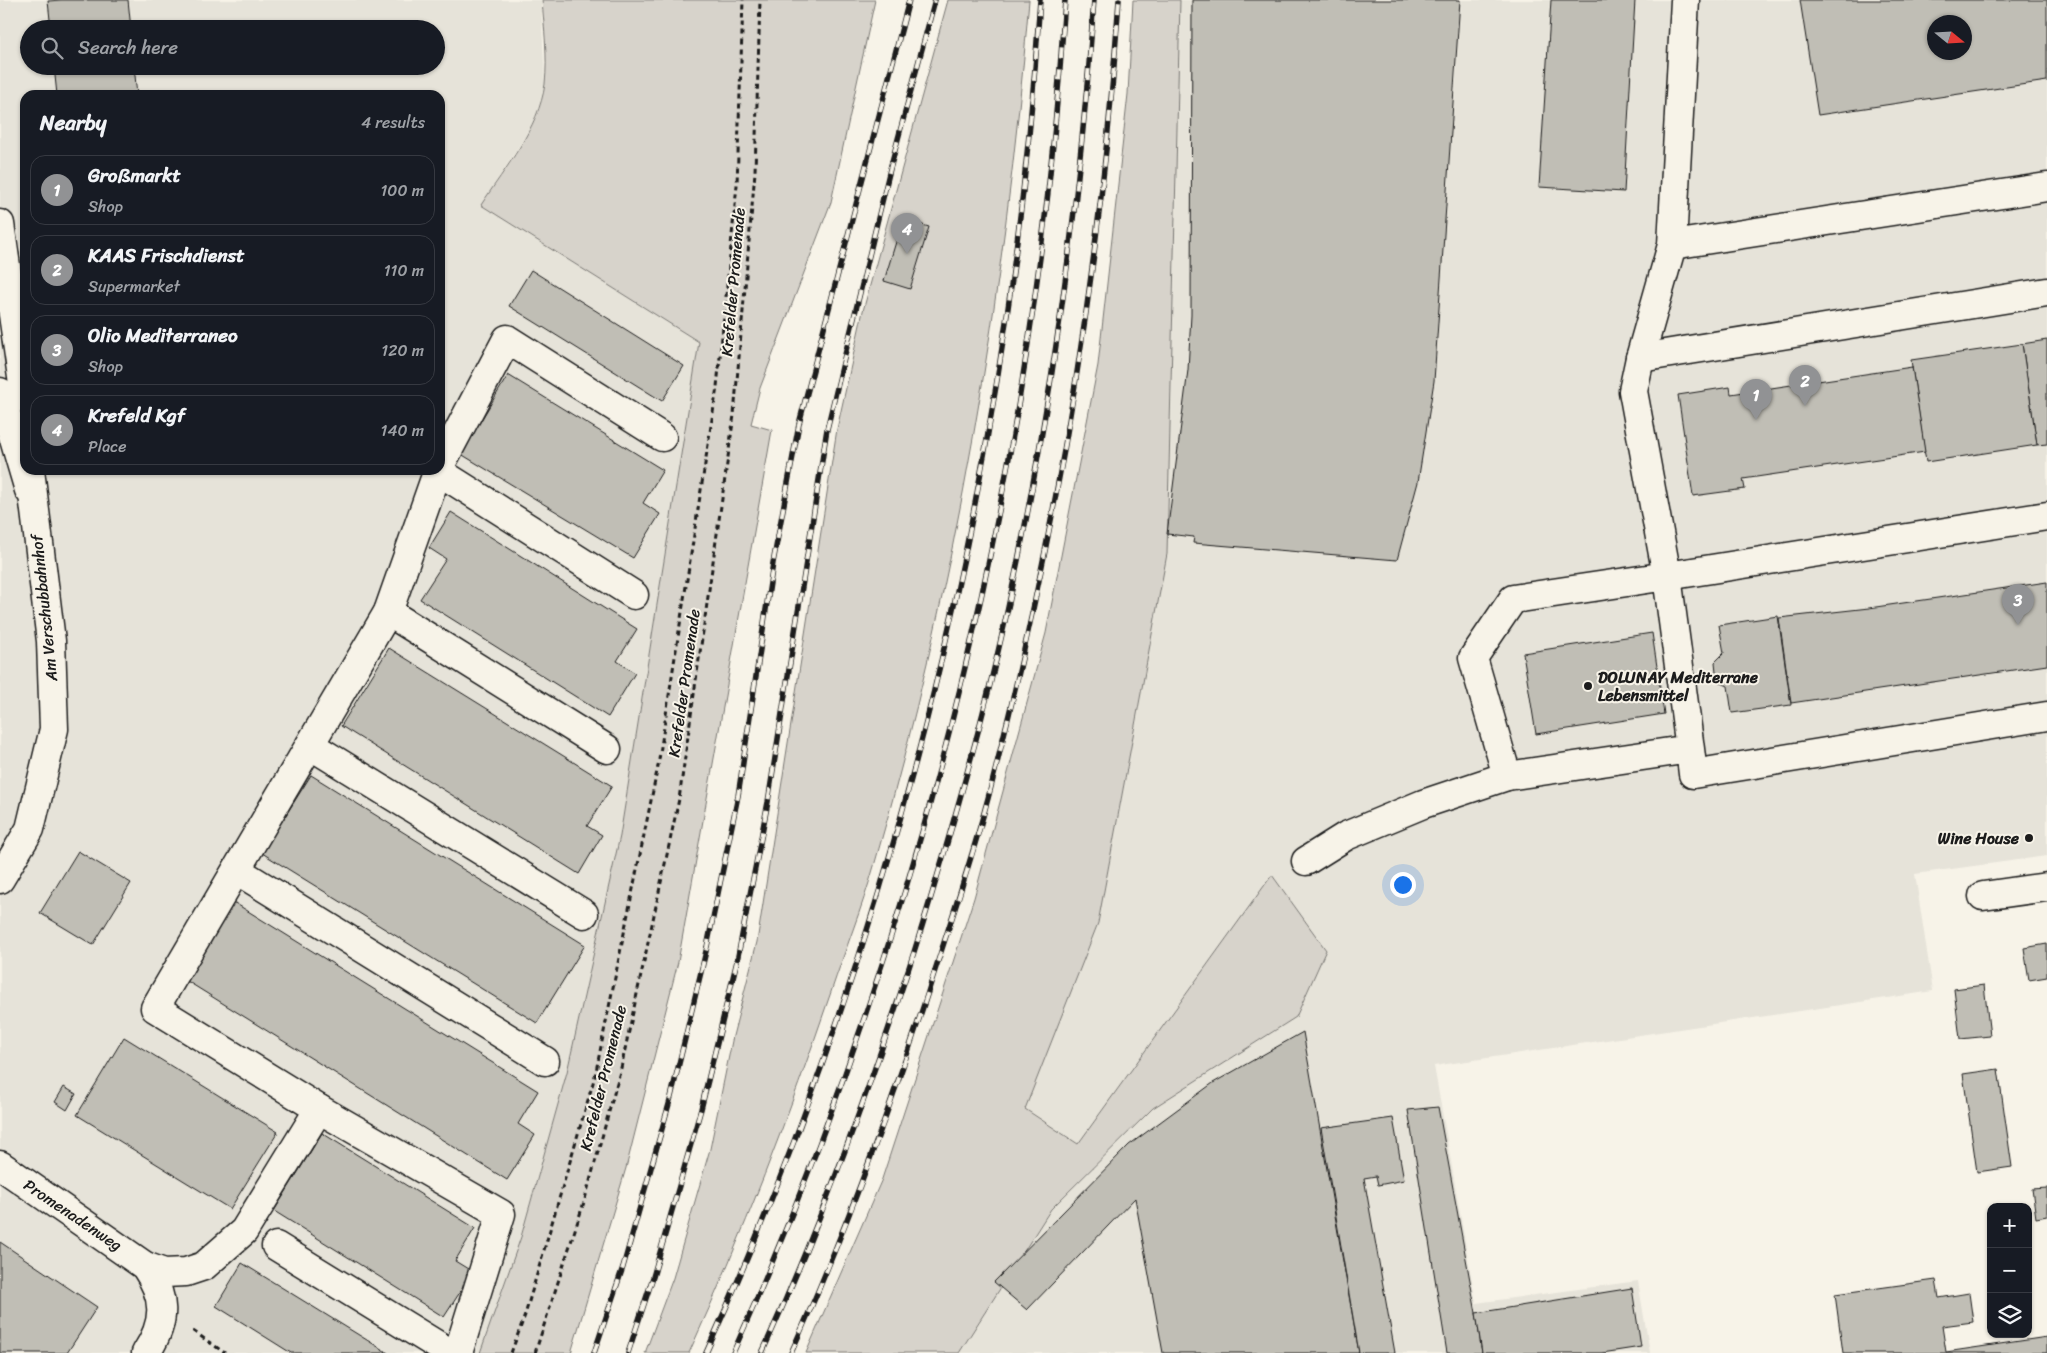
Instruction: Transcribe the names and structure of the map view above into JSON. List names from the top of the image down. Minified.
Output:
{"streets":{"street":["Am Verschubbahnhof","Promenadenweg"],"path":["Krefelder Promenade"]},"places":["DOLUNAY Mediterrane Lebensmittel","Wine House"],"north":"right","page":{"search":"Search here","heading":["Nearby","4 results"],"list":[{"mark":"1","name":"Großmarkt","note":"Shop","value":"100 m"},{"mark":"2","name":"KAAS Frischdienst","note":"Supermarket","value":"110 m"},{"mark":"3","name":"Olio Mediterraneo","note":"Shop","value":"120 m"},{"mark":"4","name":"Krefeld Kgf","note":"Place","value":"140 m"}],"pins":["4","2","1","3"],"map_buttons":["+","−"]}}
